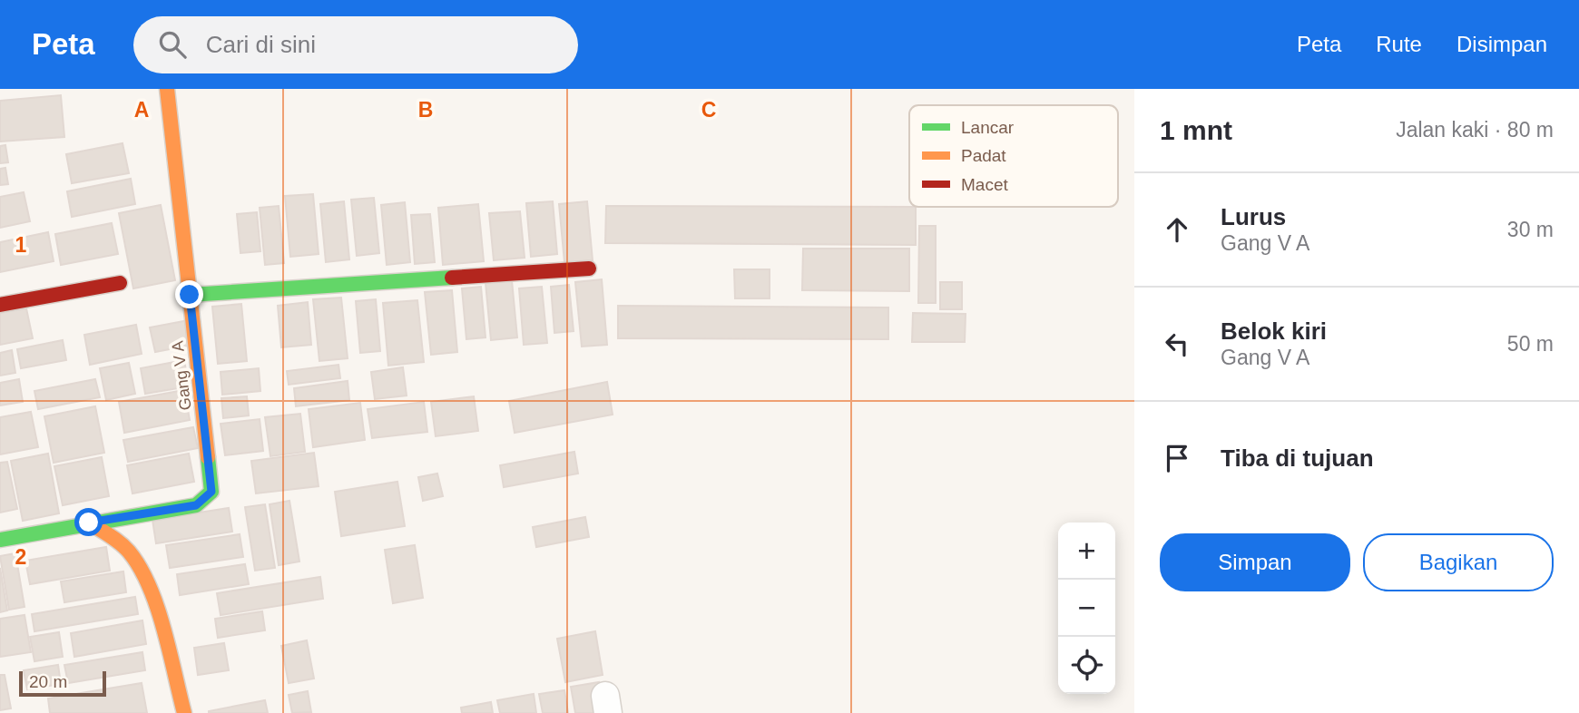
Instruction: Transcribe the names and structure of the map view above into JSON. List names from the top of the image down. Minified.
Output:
{"streets":{"street":["Gang V A"]},"legend":["Lancar","Padat","Macet"],"scale_bar":"20 m","page":{"header":"Peta","search":"Cari di sini","nav":["Peta","Rute","Disimpan"],"heading":["1 mnt","Jalan kaki · 80 m"],"list":[["Lurus","Gang V A","30 m"],["Belok kiri","Gang V A","50 m"],"Tiba di tujuan"],"buttons":["Simpan","Bagikan"],"map_buttons":["+","−"],"scale":"20 m"},"grid":{"columns":["A","B","C"],"rows":["1","2"]}}
